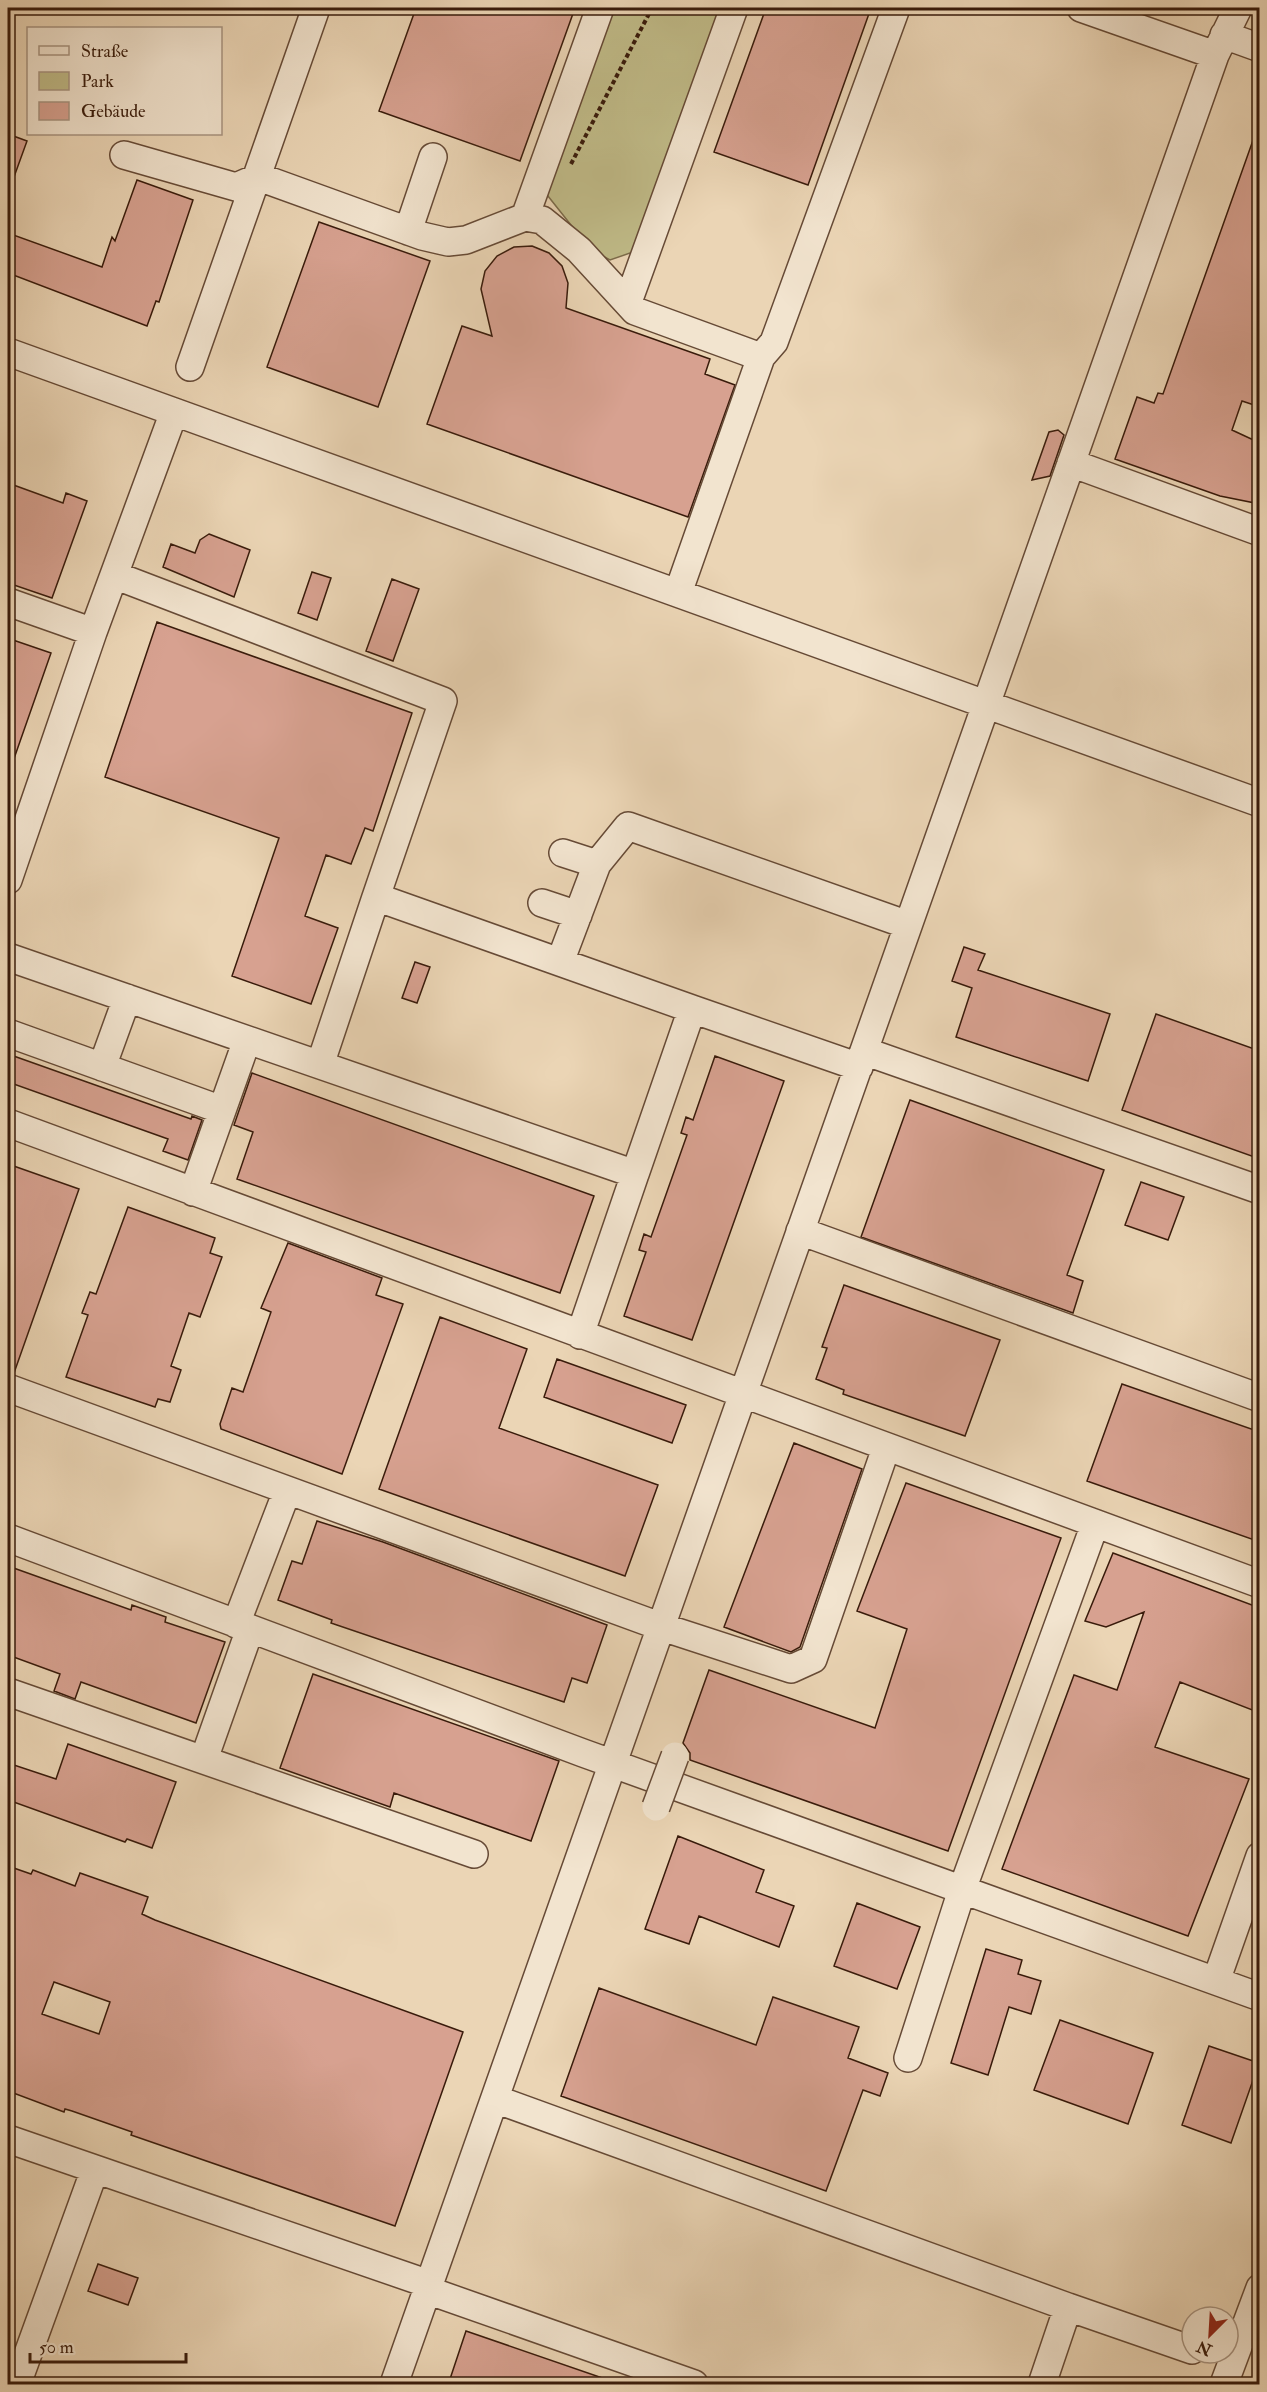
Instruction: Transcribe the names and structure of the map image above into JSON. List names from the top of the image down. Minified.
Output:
{"legend":["Straße","Park","Gebäude"],"scale_bar":"50 m","north":"bottom left"}
